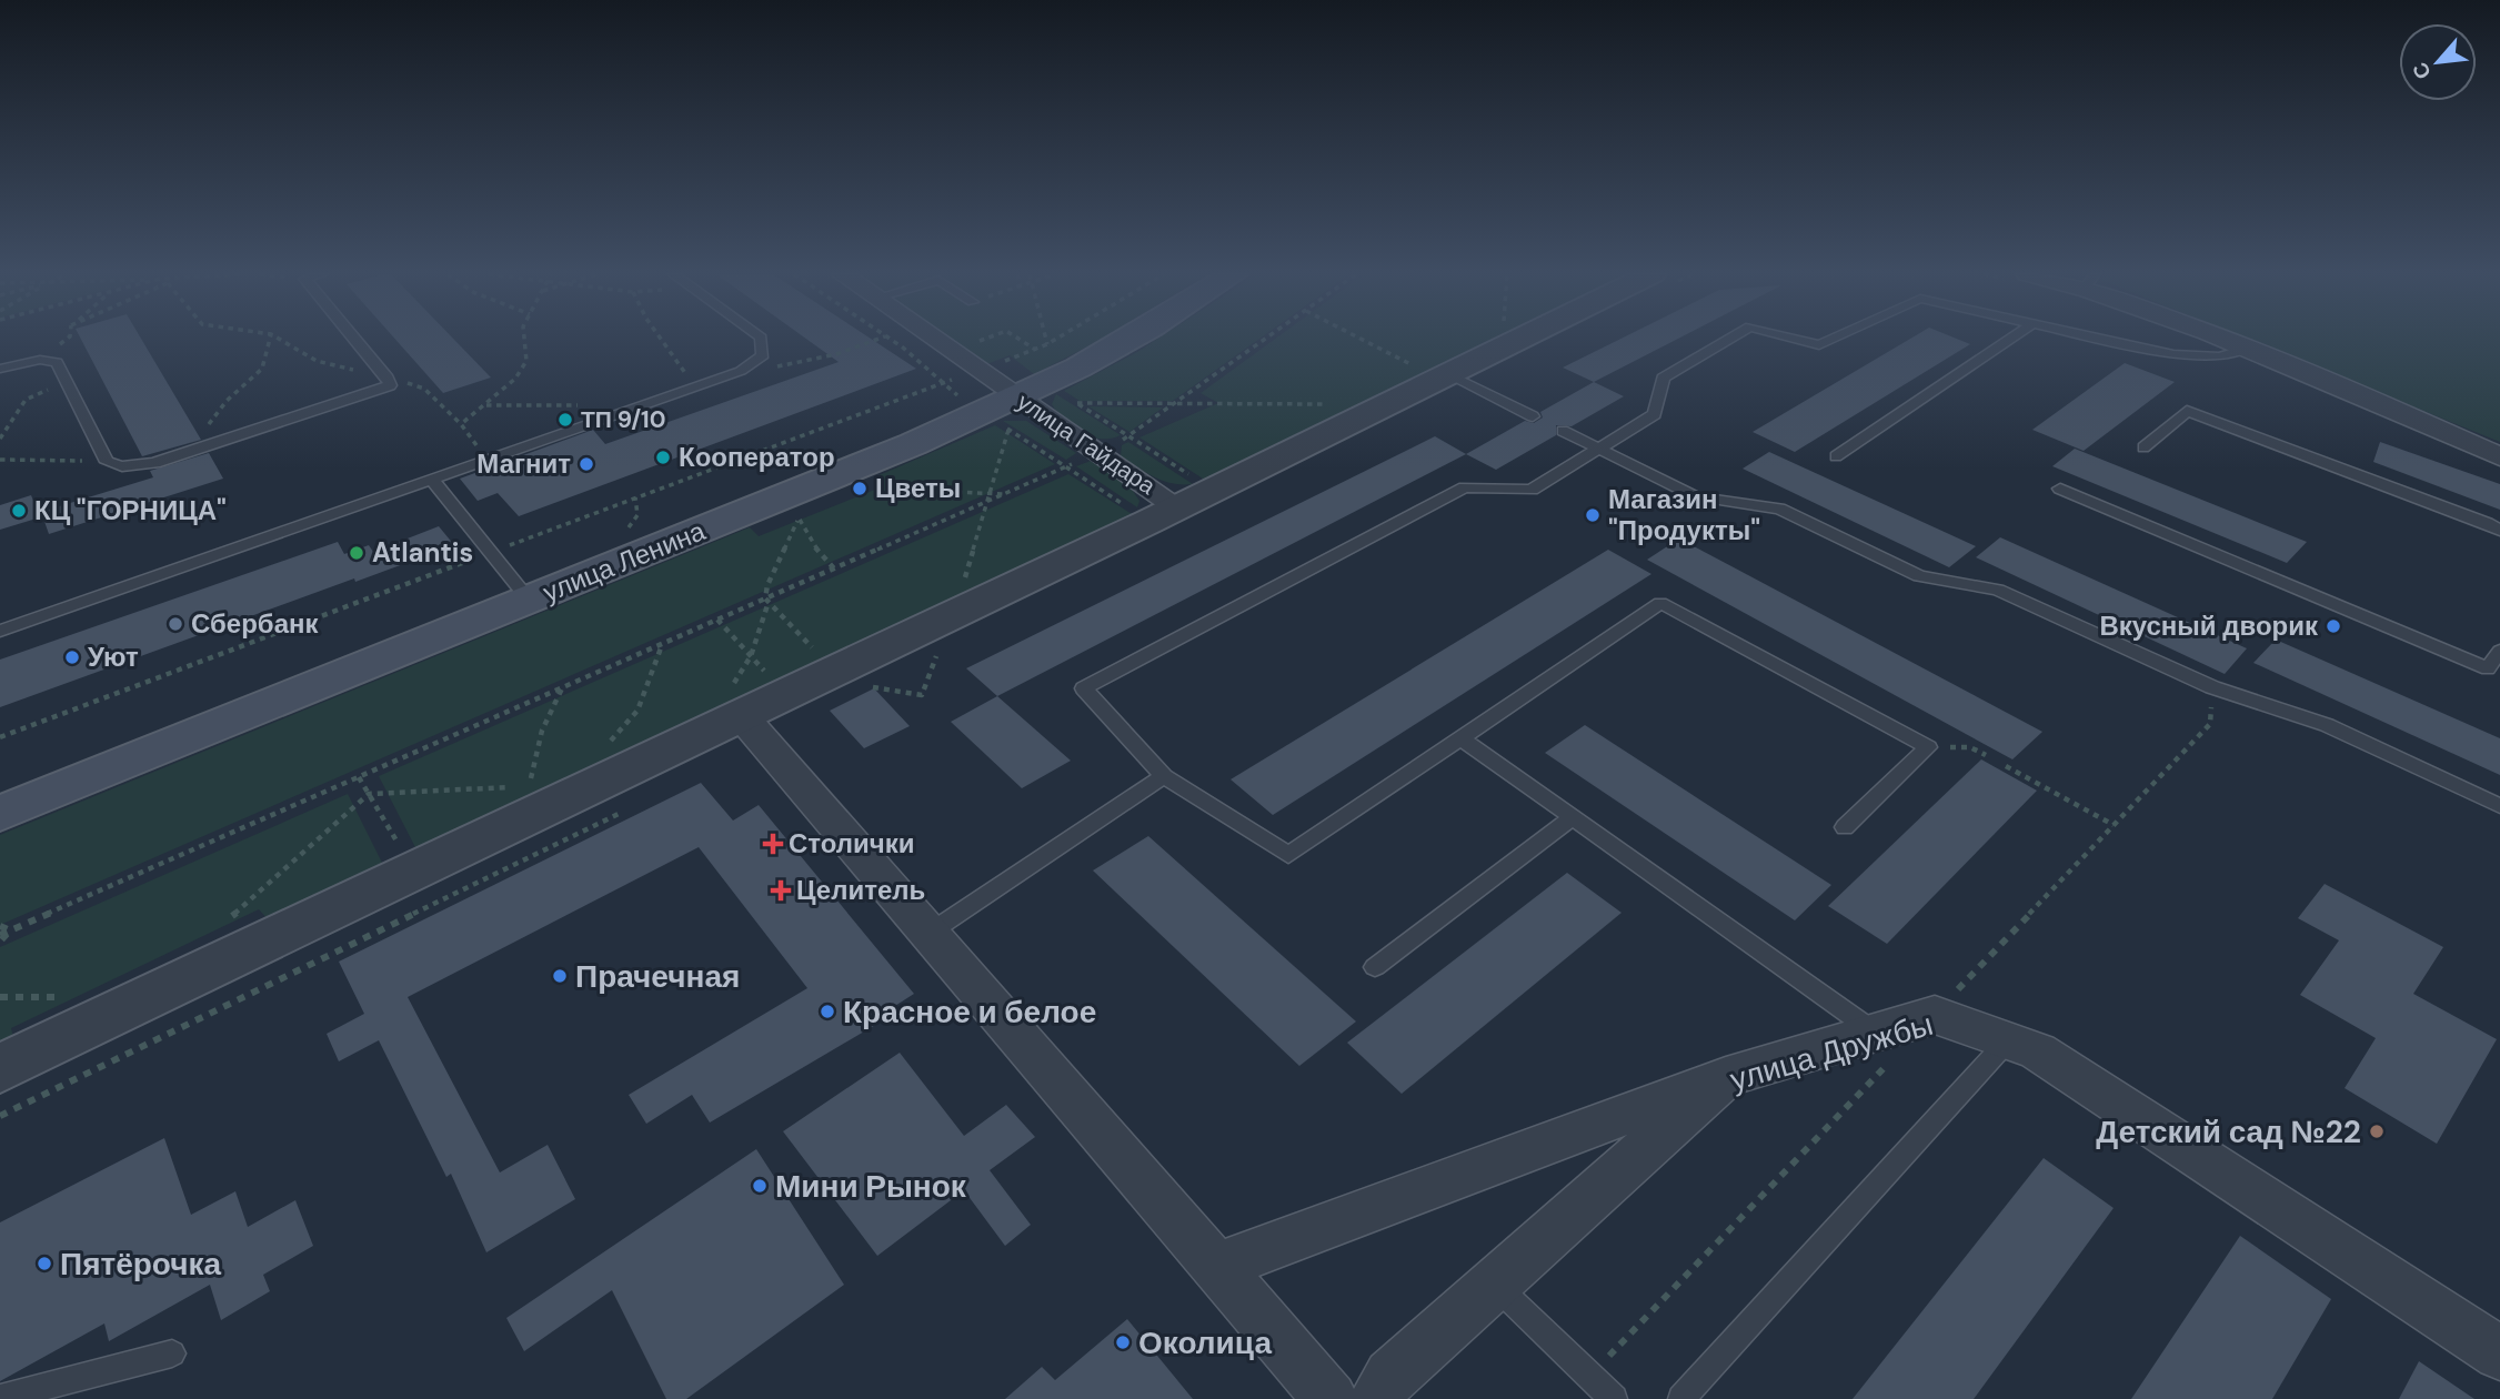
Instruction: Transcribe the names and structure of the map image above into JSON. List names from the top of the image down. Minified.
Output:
{"streets":{"main road":["улица Ленина"],"street":["улица Гайдара","улица Дружбы"]},"crossings":[["улица Гайдара","улица Ленина"]],"places":{"other":["ТП 9/10","Кооператор","Магнит","Цветы","КЦ \"ГОРНИЦА\"","Магазин \"Продукты\"","Atlantis","Сбербанк","Вкусный дворик","Уют","Прачечная","Красное и белое","Детский сад №22","Мини Рынок","Пятёрочка","Околица"],"health":["Столички","Целитель"]},"north":"bottom left"}
